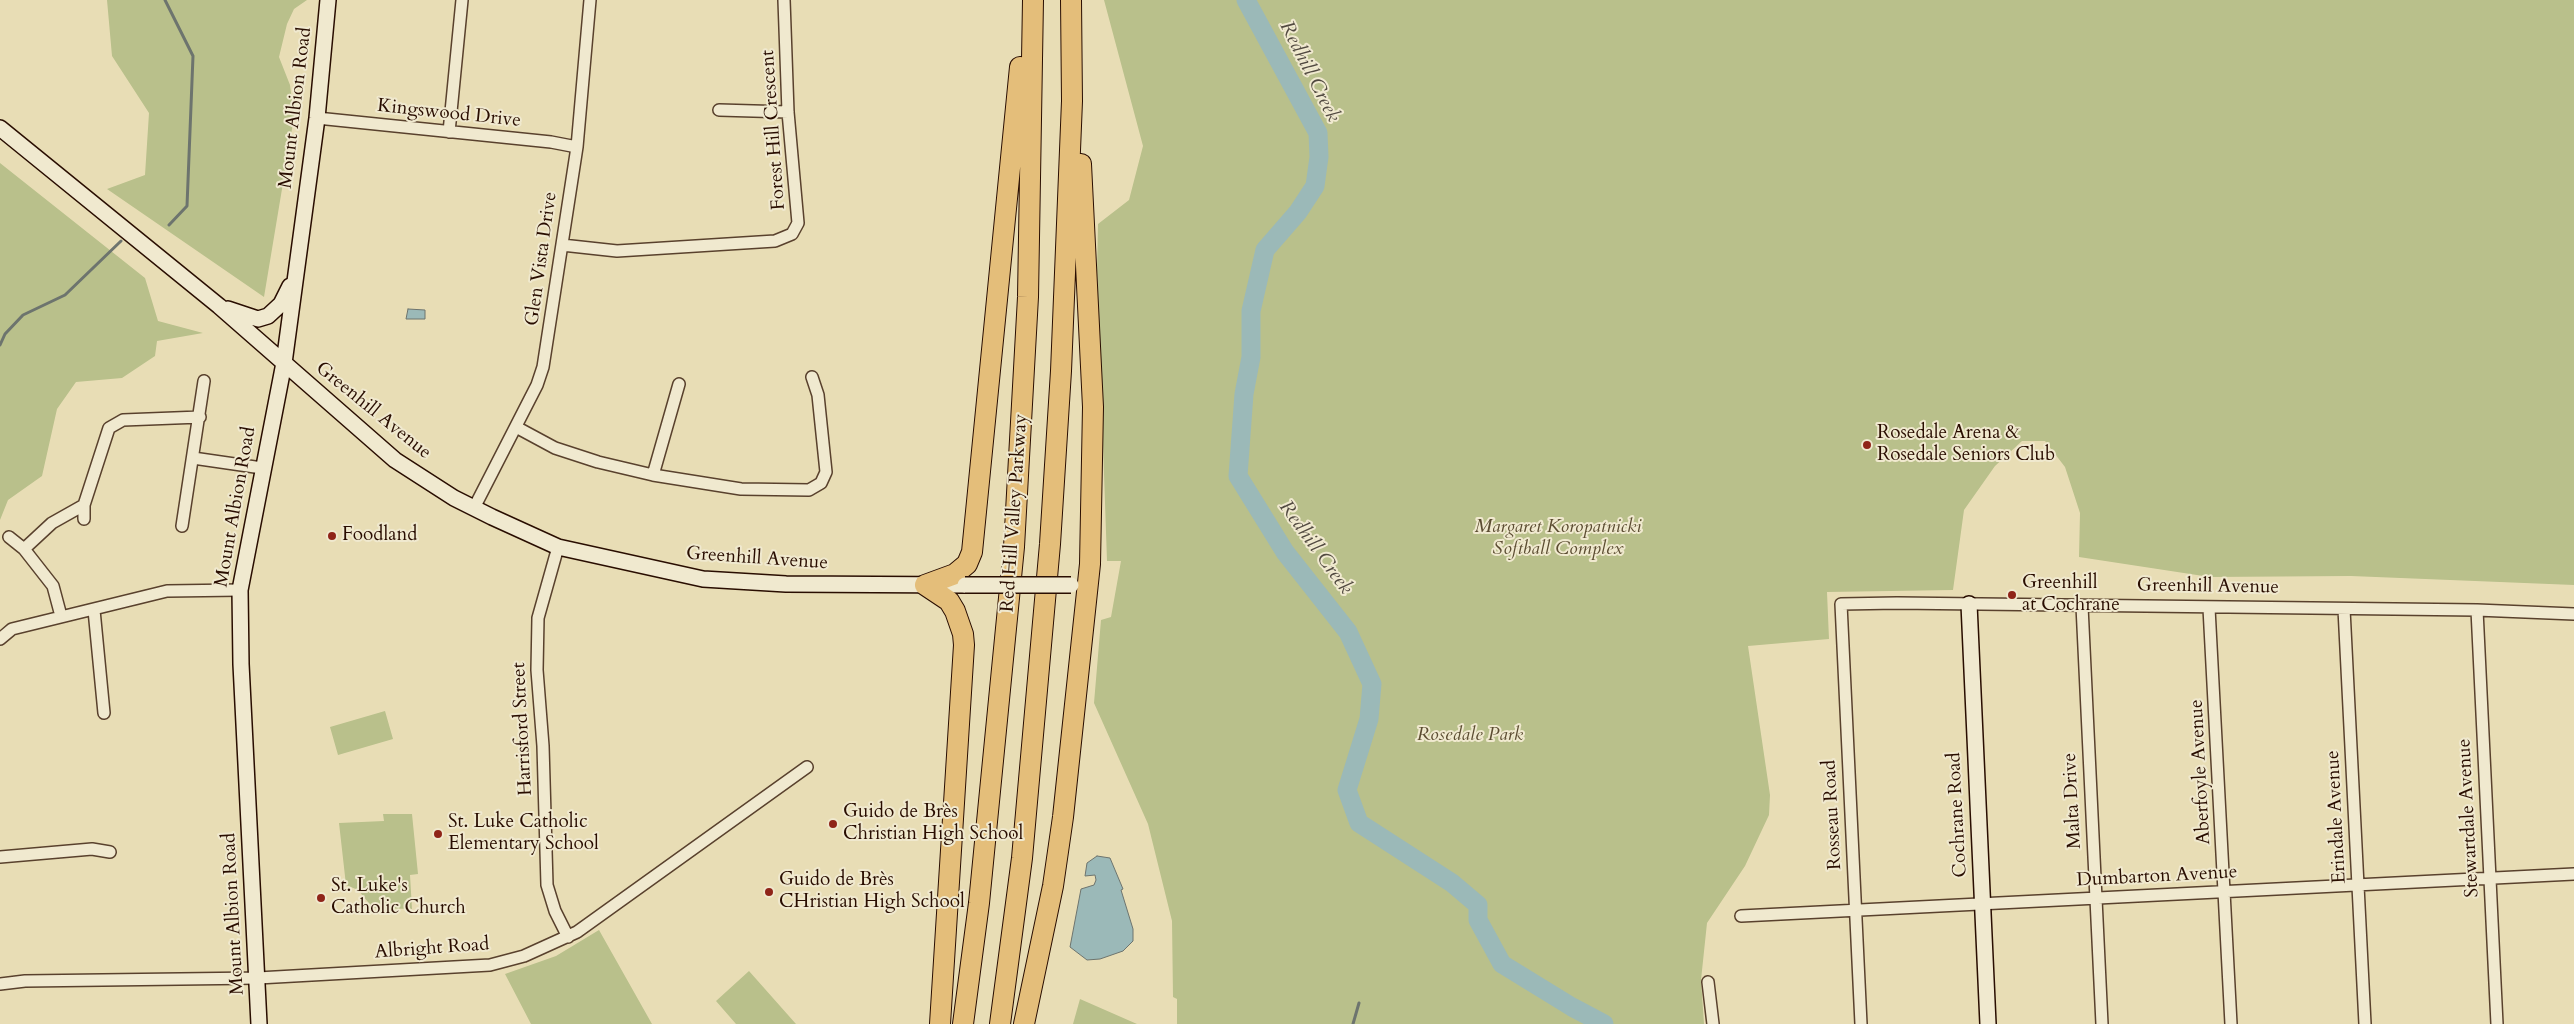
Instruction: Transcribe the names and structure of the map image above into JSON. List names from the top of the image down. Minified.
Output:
{"streets":{"highway":["Red Hill Valley Parkway"],"street":["Mount Albion Road","Kingswood Drive","Forest Hill Crescent","Glen Vista Drive","Greenhill Avenue","Harrisford Street","Aberfoyle Avenue","Malta Drive","Rosseau Road","Cochrane Road","Erindale Avenue","Stewartdale Avenue","Dumbarton Avenue","Albright Road"]},"crossings":[["Mount Albion Road","Kingswood Drive"],["Mount Albion Road","Greenhill Avenue"],["Mount Albion Road","Albright Road"],["Kingswood Drive","Glen Vista Drive"],["Forest Hill Crescent","Glen Vista Drive"],["Glen Vista Drive","Greenhill Avenue"],["Greenhill Avenue","Harrisford Street"],["Greenhill Avenue","Aberfoyle Avenue"],["Greenhill Avenue","Malta Drive"],["Greenhill Avenue","Rosseau Road"],["Greenhill Avenue","Cochrane Road"],["Greenhill Avenue","Erindale Avenue"],["Greenhill Avenue","Stewartdale Avenue"],["Harrisford Street","Albright Road"],["Aberfoyle Avenue","Dumbarton Avenue"],["Malta Drive","Dumbarton Avenue"],["Rosseau Road","Dumbarton Avenue"],["Cochrane Road","Dumbarton Avenue"],["Erindale Avenue","Dumbarton Avenue"],["Stewartdale Avenue","Dumbarton Avenue"]],"water":["Redhill Creek"],"parks":["Margaret Koropatnicki Softball Complex","Rosedale Park"],"places":["Rosedale Arena & Rosedale Seniors Club","Foodland","Greenhill at Cochrane","Guido de Brès Christian High School","St. Luke Catholic Elementary School","Guido de Brès CHristian High School","St. Luke's Catholic Church"]}
